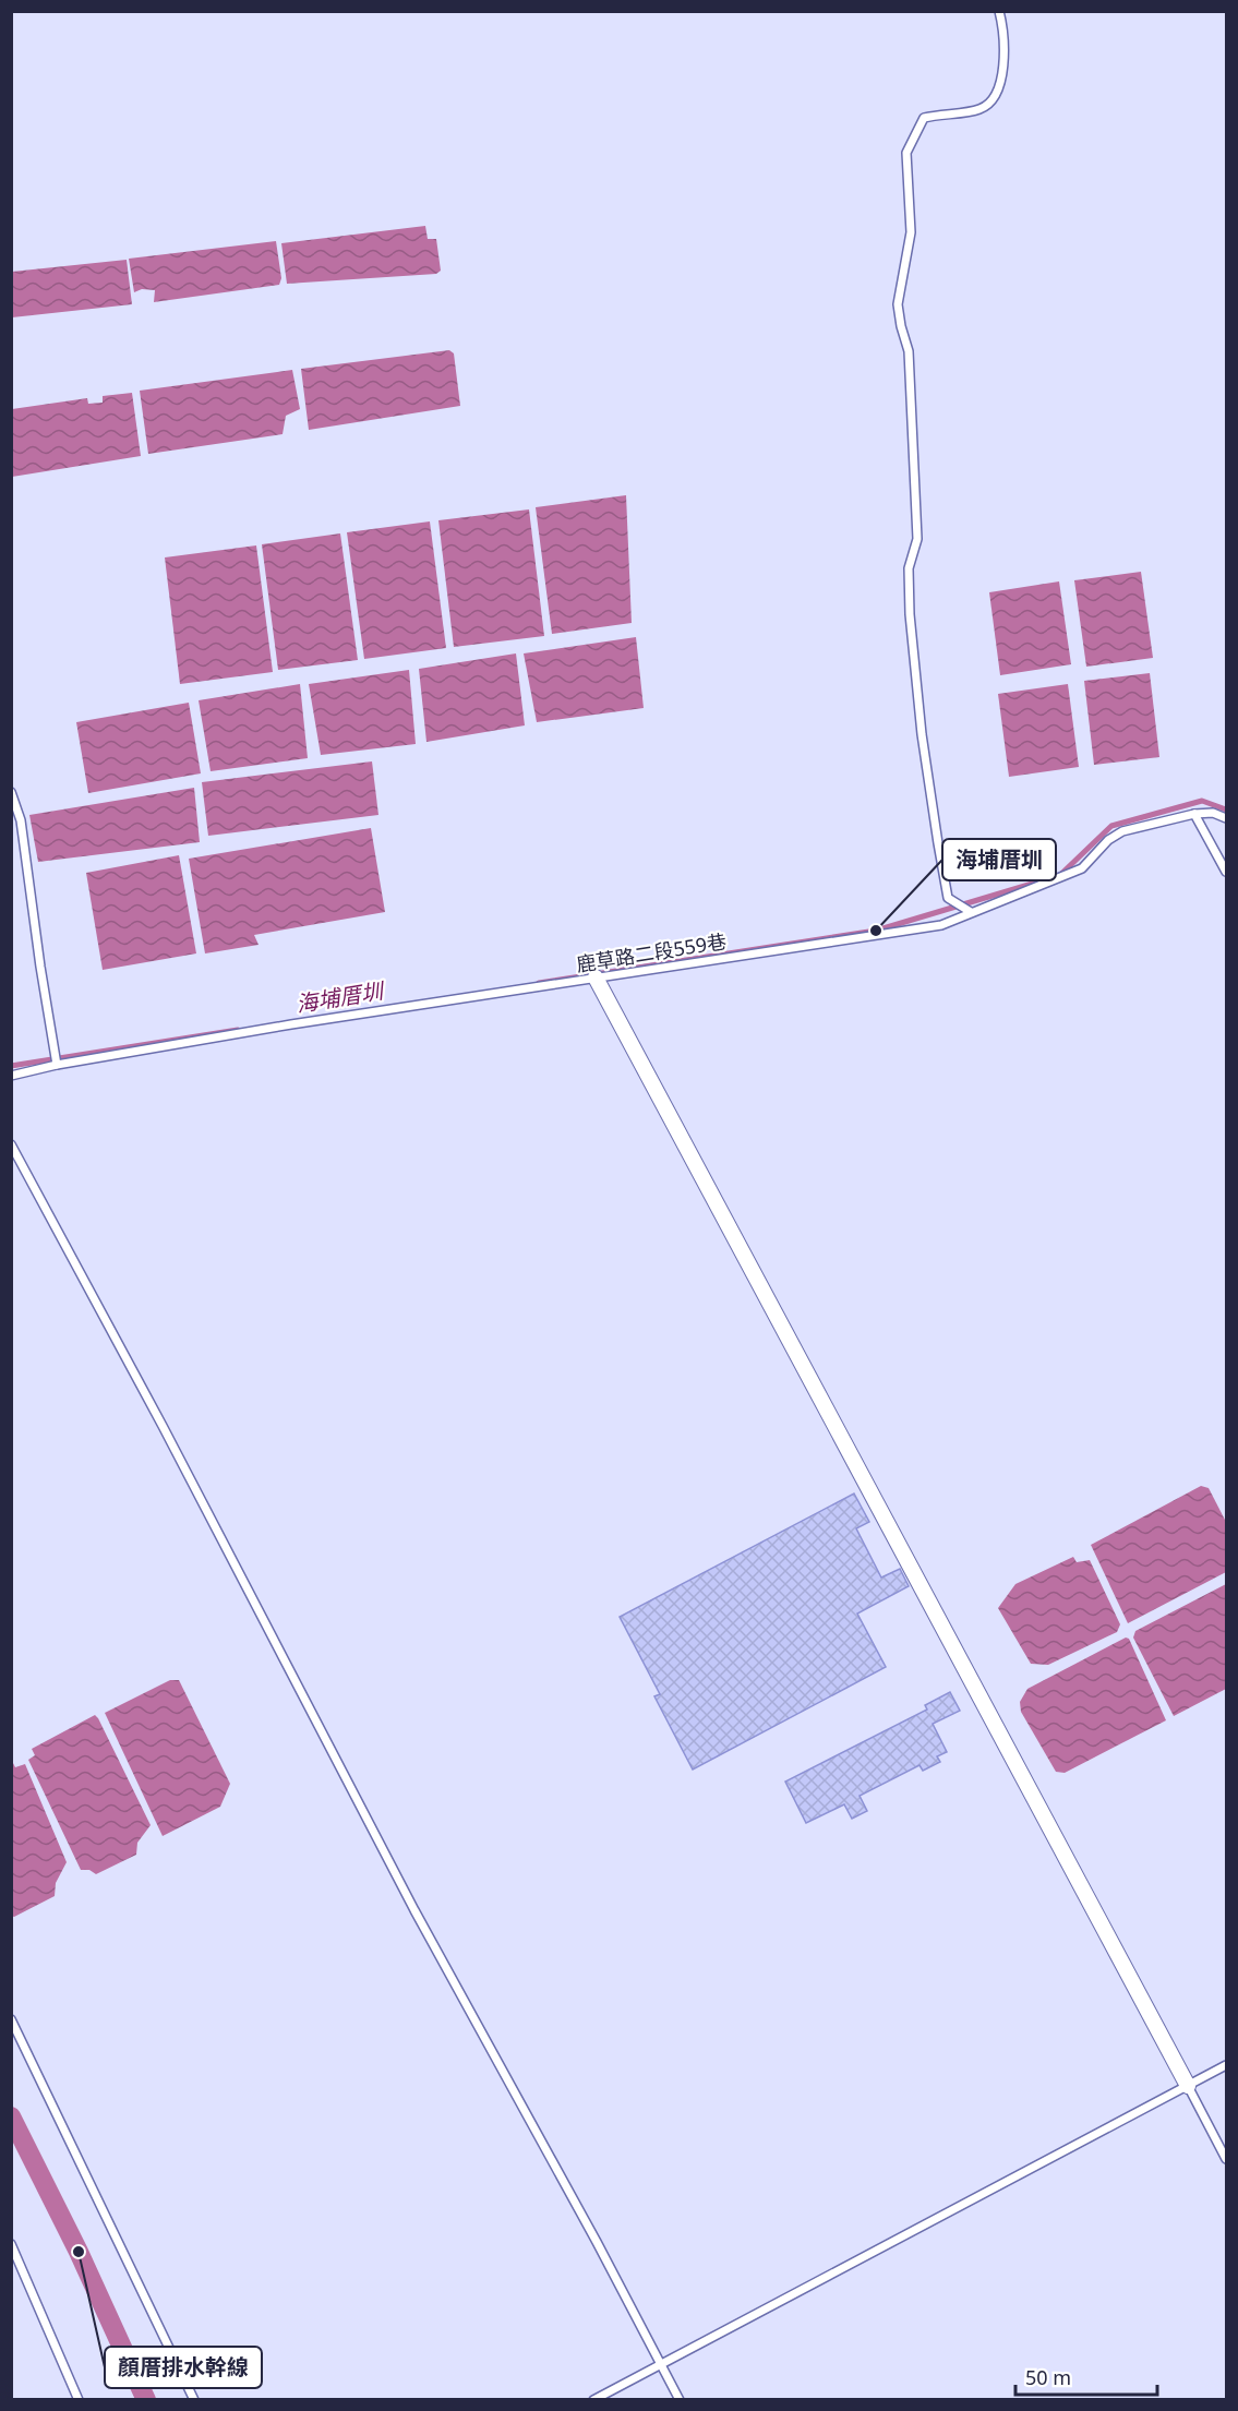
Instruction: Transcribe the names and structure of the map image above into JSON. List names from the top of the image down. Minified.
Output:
{"streets":{"lane":["鹿草路二段559巷"]},"water":["海埔厝圳"],"places":["海埔厝圳","顏厝排水幹線"],"scale_bar":"50 m"}
